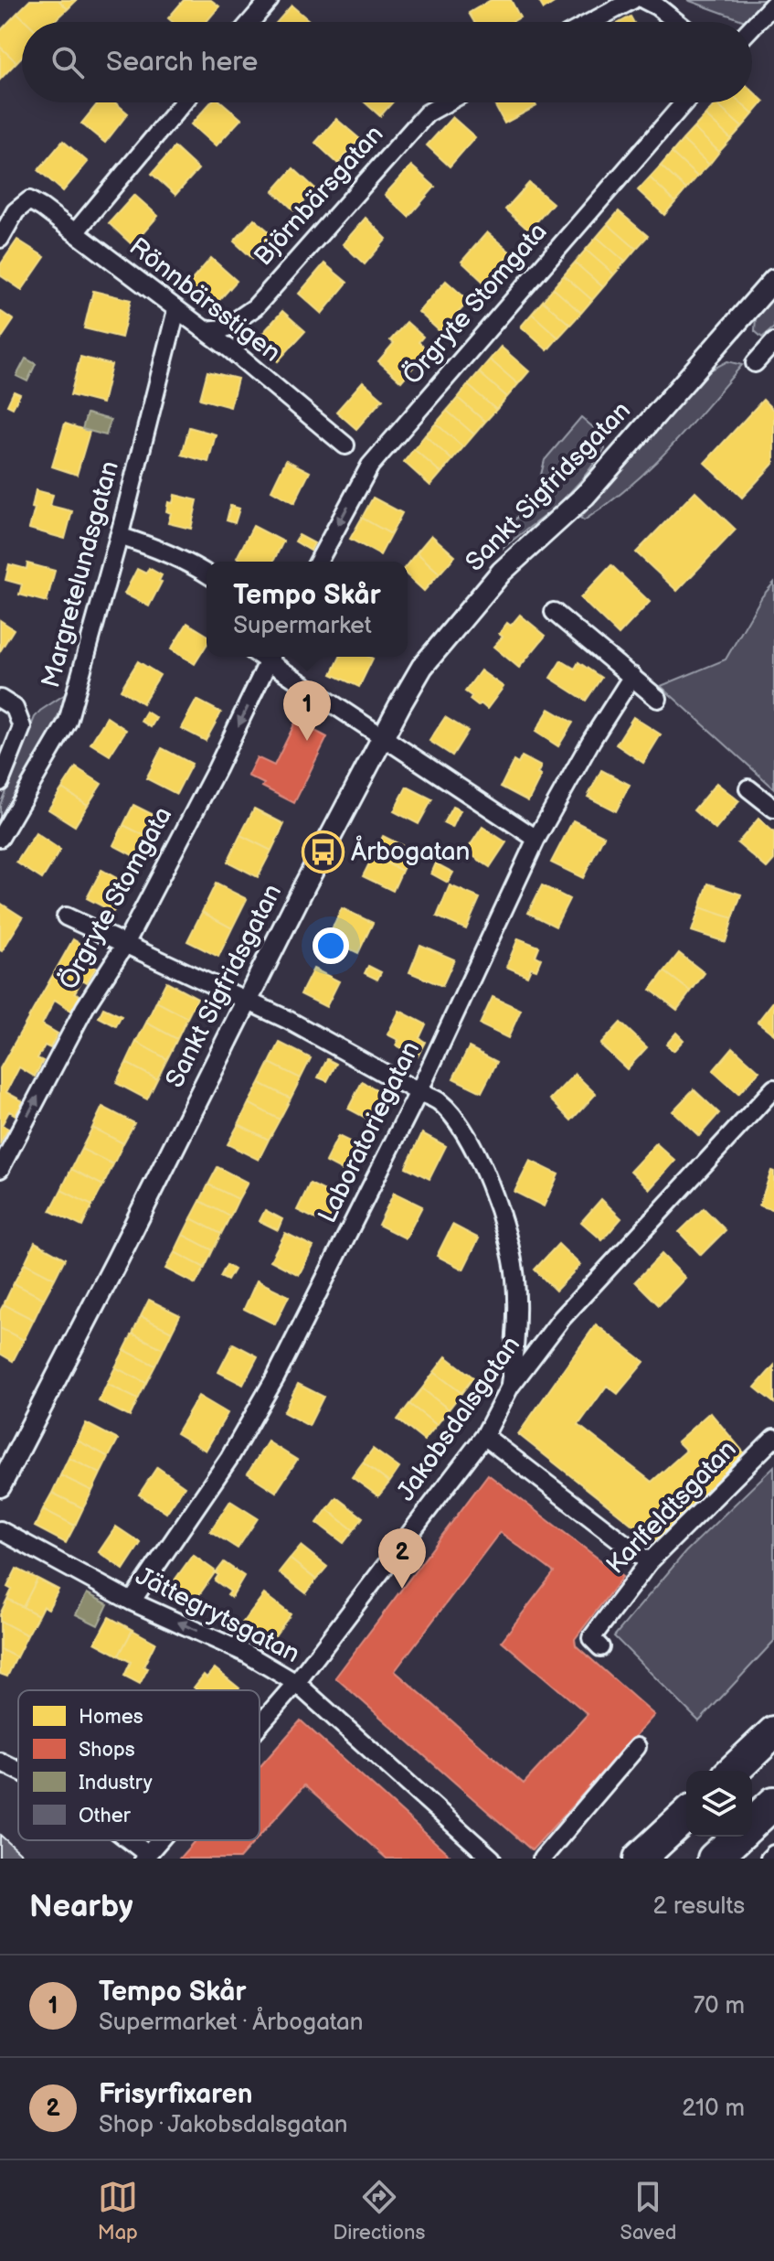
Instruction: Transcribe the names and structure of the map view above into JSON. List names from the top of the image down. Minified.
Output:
{"streets":{"street":["Björnbärsgatan","Rönnbärsstigen","Örgryte Stomgata","Sankt Sigfridsgatan","Margretelundsgatan","Laboratoriegatan","Jakobsdalsgatan","Karlfeldtsgatan","Jättegrytsgatan"]},"crossings":[["Björnbärsgatan","Rönnbärsstigen"],["Rönnbärsstigen","Margretelundsgatan"],["Laboratoriegatan","Jättegrytsgatan"],["Jakobsdalsgatan","Jättegrytsgatan"]],"places":{"bus stop":["Årbogatan"]},"legend":["Homes","Shops","Industry","Other"],"page":{"search":"Search here","popup":["Tempo Skår","Supermarket"],"pins":["1","2"],"heading":["Nearby","2 results"],"list":[{"mark":"1","name":"Tempo Skår","note":"Supermarket · Årbogatan","value":"70 m"},{"mark":"2","name":"Frisyrfixaren","note":"Shop · Jakobsdalsgatan","value":"210 m"}],"nav":["Map","Directions","Saved"]}}
